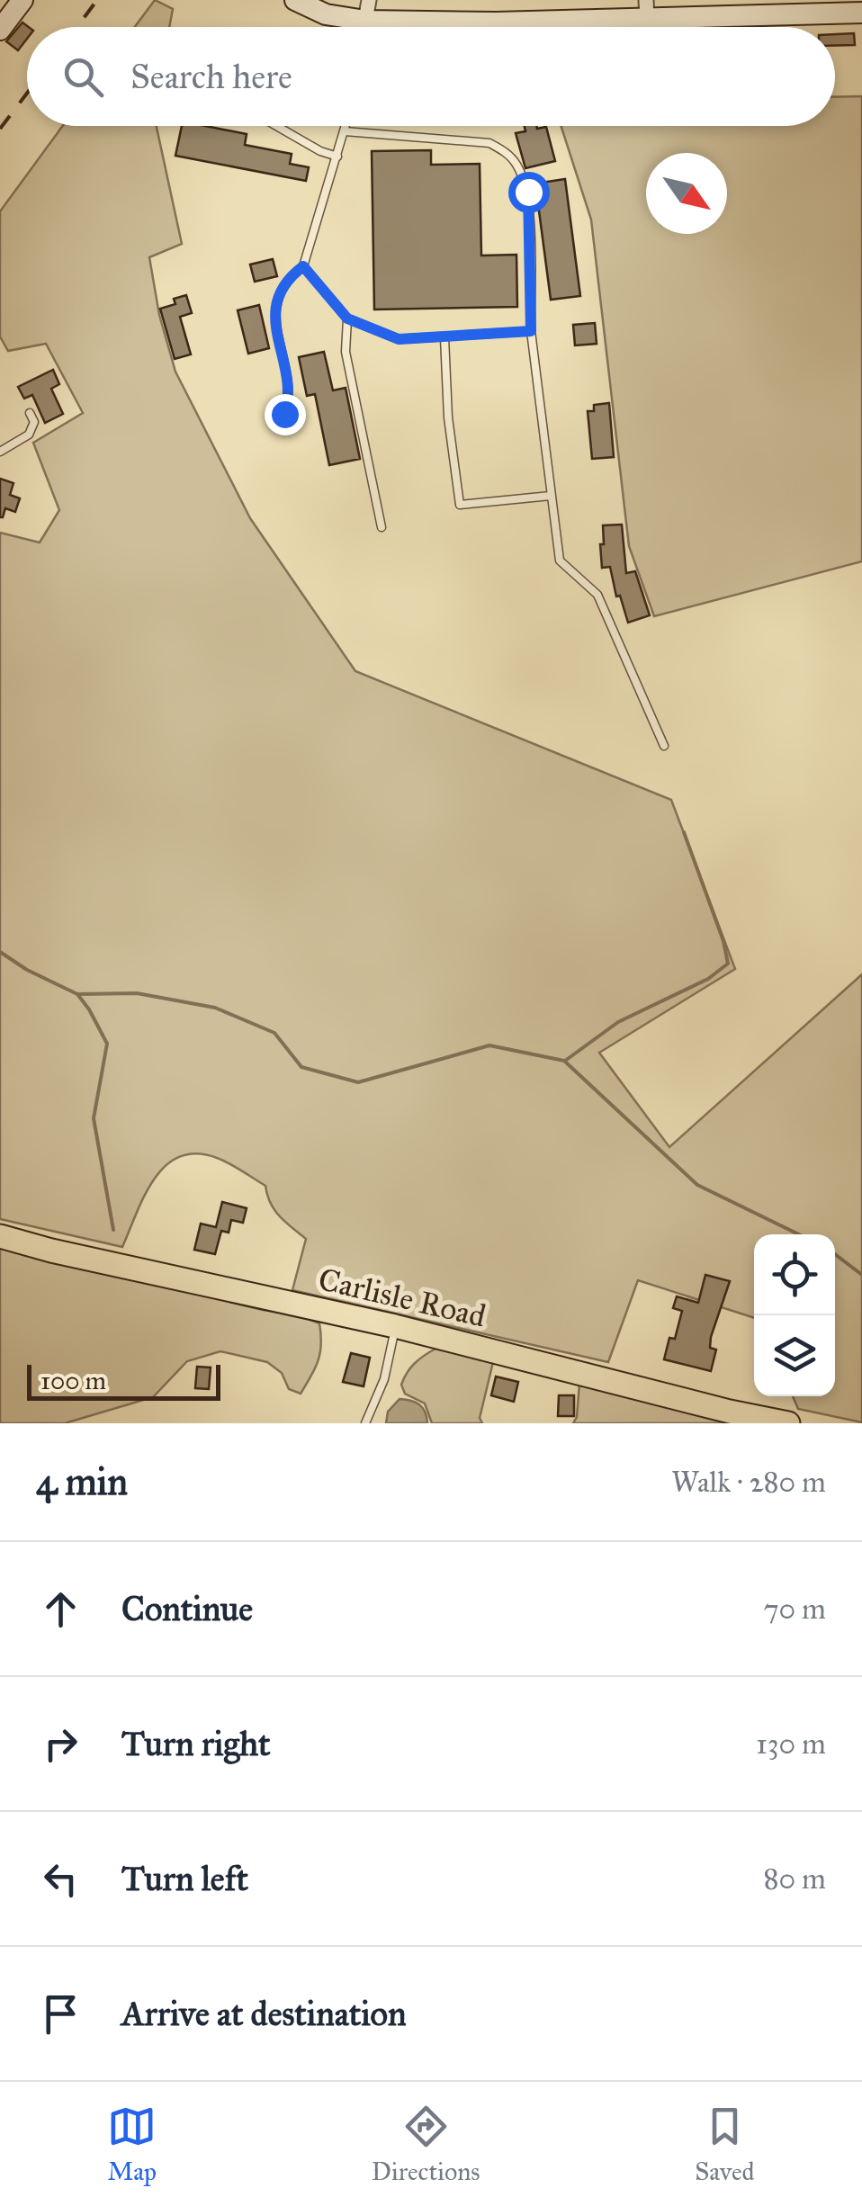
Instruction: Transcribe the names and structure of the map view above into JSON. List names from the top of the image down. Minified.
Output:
{"streets":{"main road":["Carlisle Road"]},"scale_bar":"100 m","north":"bottom right","page":{"search":"Search here","scale":"100 m","heading":["4 min","Walk · 280 m"],"list":[["Continue","70 m"],["Turn right","130 m"],["Turn left","80 m"],"Arrive at destination"],"nav":["Map","Directions","Saved"]}}
